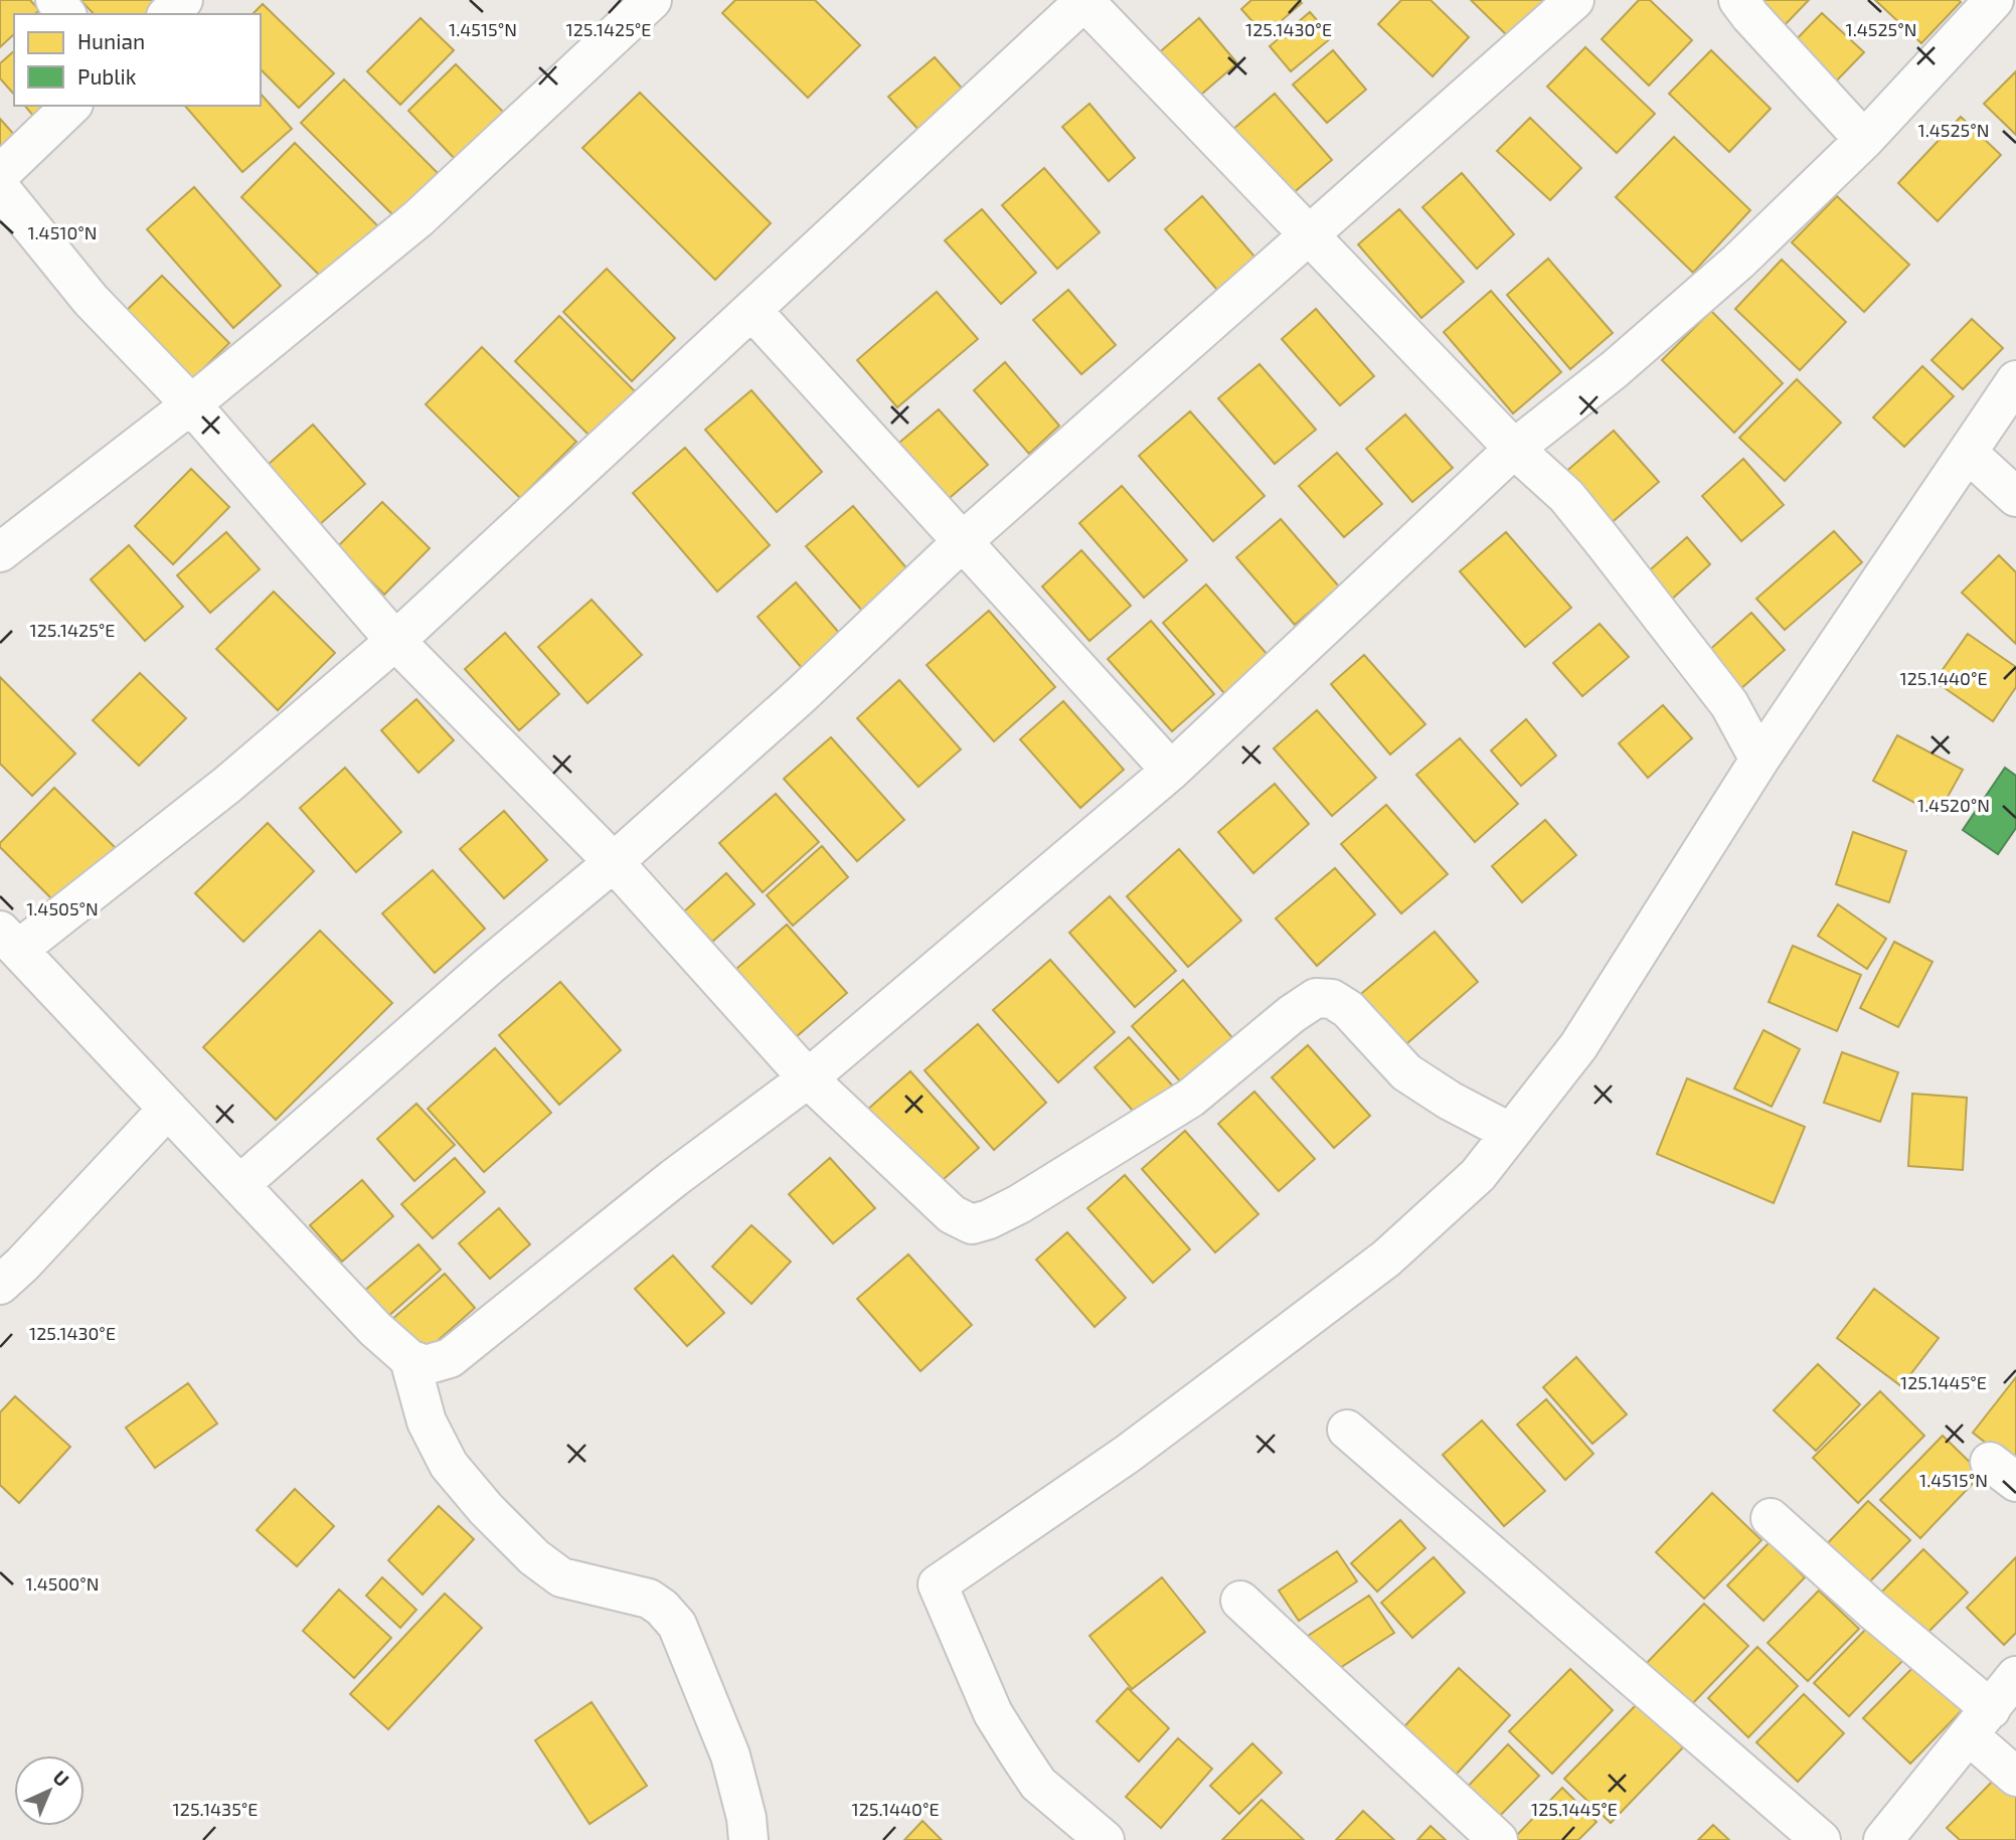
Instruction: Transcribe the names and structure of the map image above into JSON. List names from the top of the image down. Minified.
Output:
{"legend":["Hunian","Publik"],"north":"top right","coordinates":["1.4515°N","1.4525°N","125.1425°E","125.1430°E","1.4510°N","125.1440°E","1.4520°N","1.4505°N","125.1445°E","1.4500°N","125.1435°E"]}
